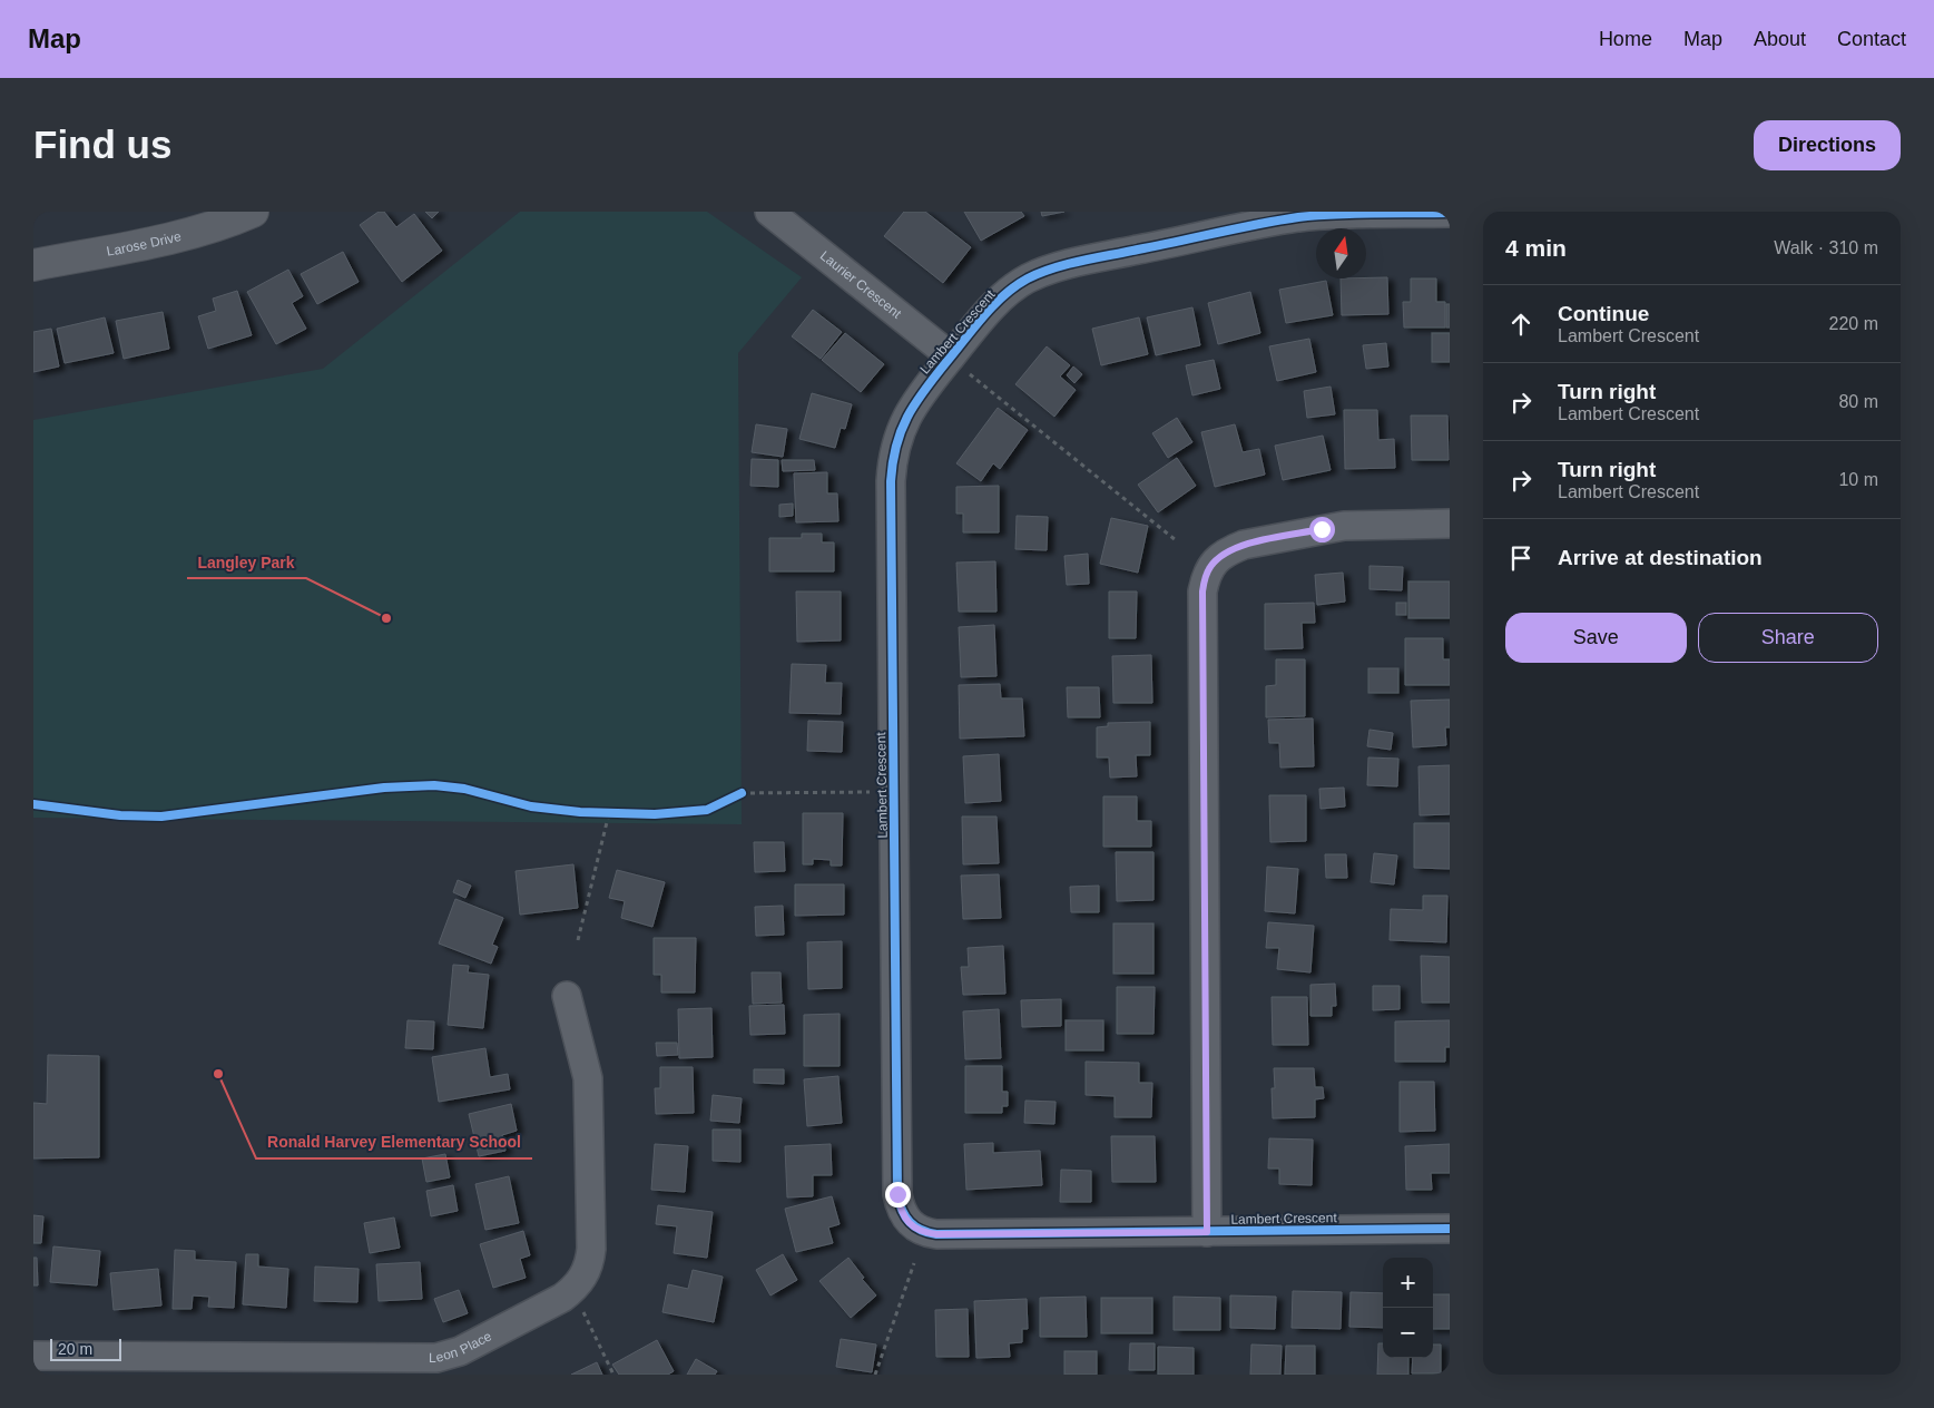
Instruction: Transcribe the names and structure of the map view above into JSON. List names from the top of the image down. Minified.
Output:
{"streets":{"street":["Larose Drive","Laurier Crescent","Lambert Crescent","Leon Place"]},"crossings":[["Laurier Crescent","Lambert Crescent"]],"places":["Langley Park","Ronald Harvey Elementary School"],"scale_bar":"20 m","north":"top","page":{"header":"Map","nav":["Home","Map","About","Contact"],"buttons":["Directions",["Save","Share"]],"title":"Find us","heading":["4 min","Walk · 310 m"],"list":[["Continue","Lambert Crescent","220 m"],["Turn right","Lambert Crescent","80 m"],["Turn right","Lambert Crescent","10 m"],"Arrive at destination"],"map_buttons":["+","−"],"scale":"20 m"}}
